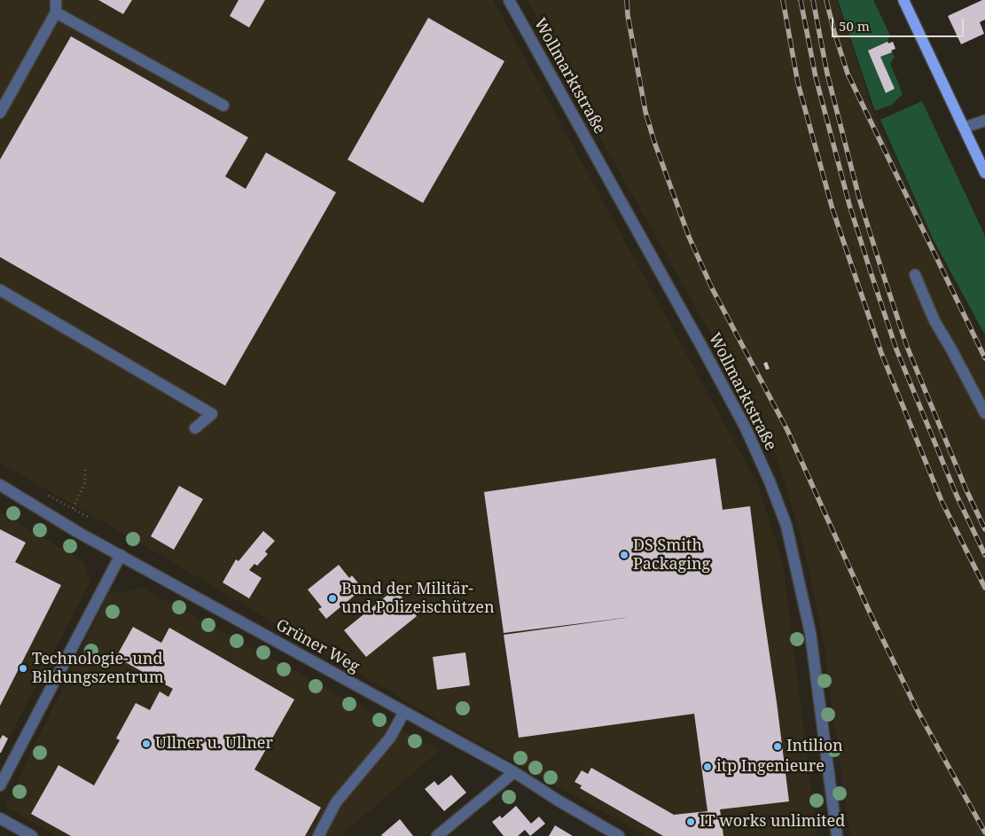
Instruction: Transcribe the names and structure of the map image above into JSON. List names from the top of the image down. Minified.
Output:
{"streets":{"street":["Wollmarktstraße","Grüner Weg"]},"places":["DS Smith Packaging","Bund der Militär- und Polizeischützen","Technologie- und Bildungszentrum","Ullner u. Ullner","Intilion","itp Ingenieure","IT works unlimited"],"scale_bar":"50 m"}
